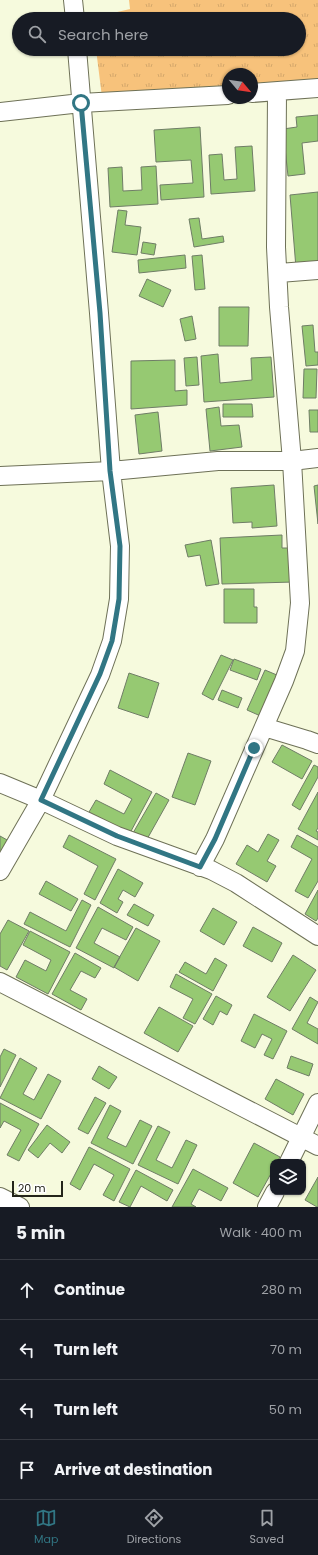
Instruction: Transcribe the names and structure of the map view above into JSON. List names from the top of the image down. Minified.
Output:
{"scale_bar":"20 m","north":"bottom right","page":{"search":"Search here","scale":"20 m","heading":["5 min","Walk · 400 m"],"list":[["Continue","280 m"],["Turn left","70 m"],["Turn left","50 m"],"Arrive at destination"],"nav":["Map","Directions","Saved"]}}
